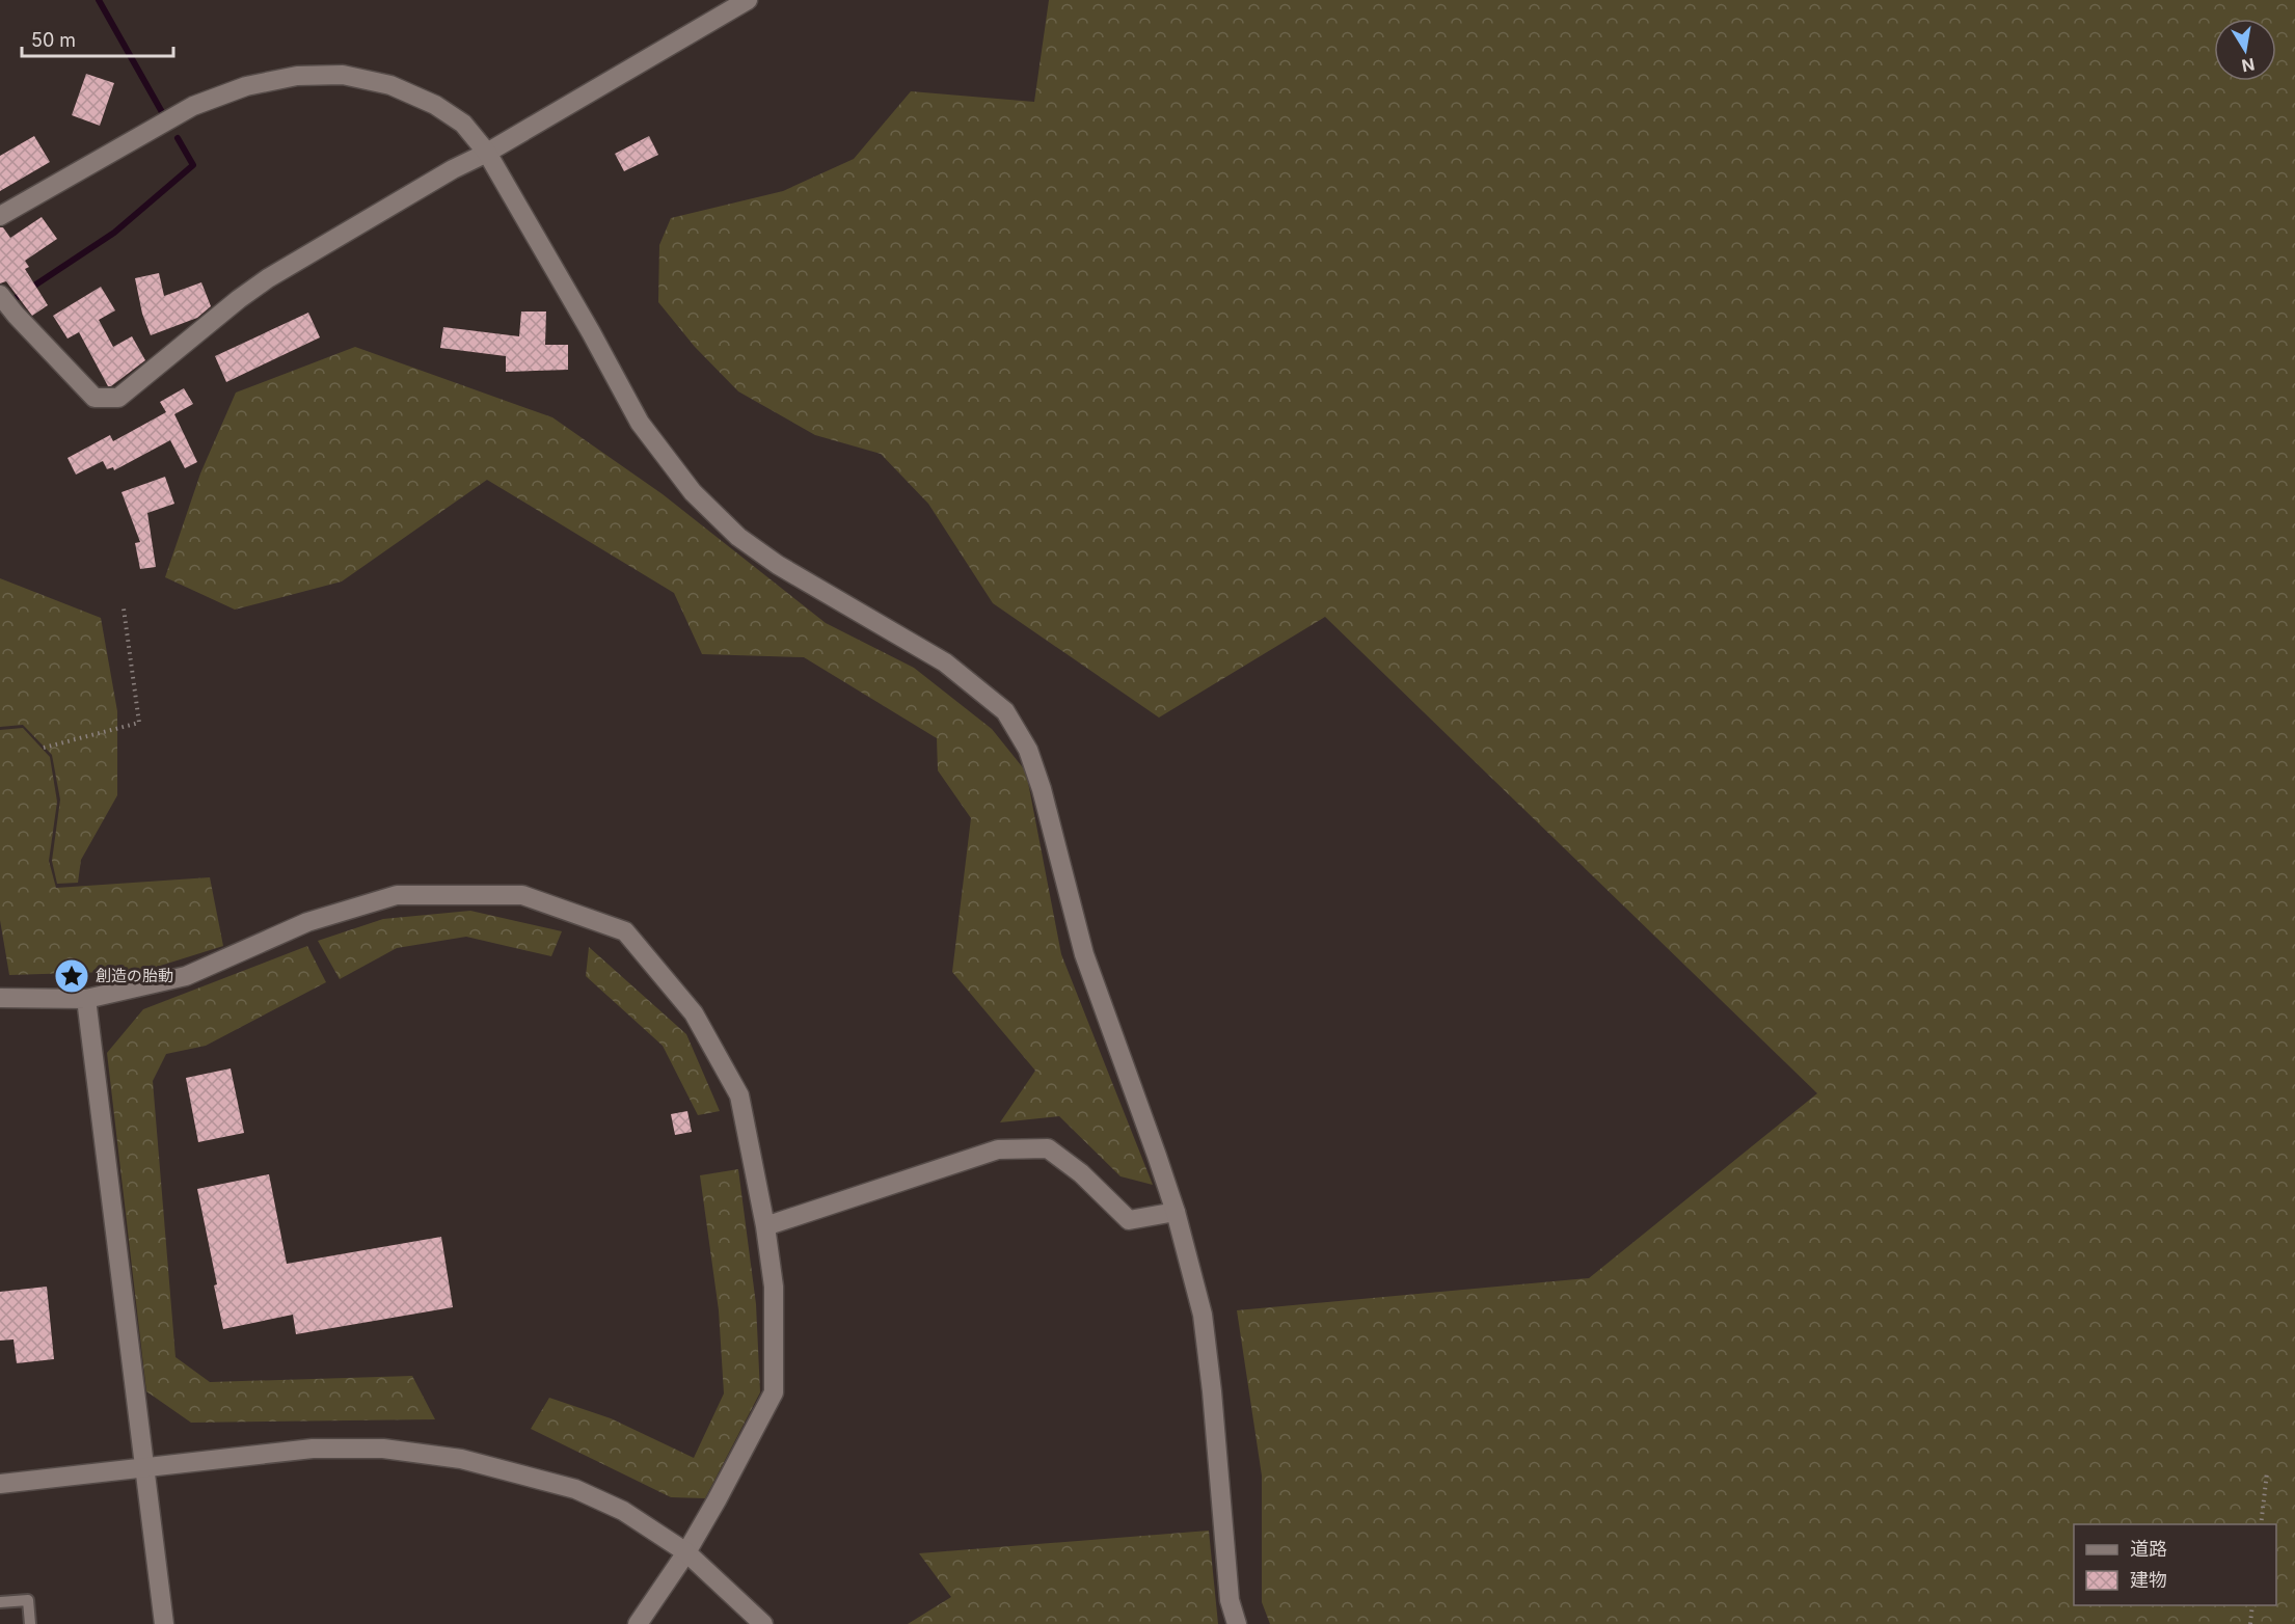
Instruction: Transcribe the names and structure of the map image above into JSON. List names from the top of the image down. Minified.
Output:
{"places":{"place":["創造の胎動"]},"legend":["道路","建物"],"scale_bar":"50 m","north":"bottom"}
